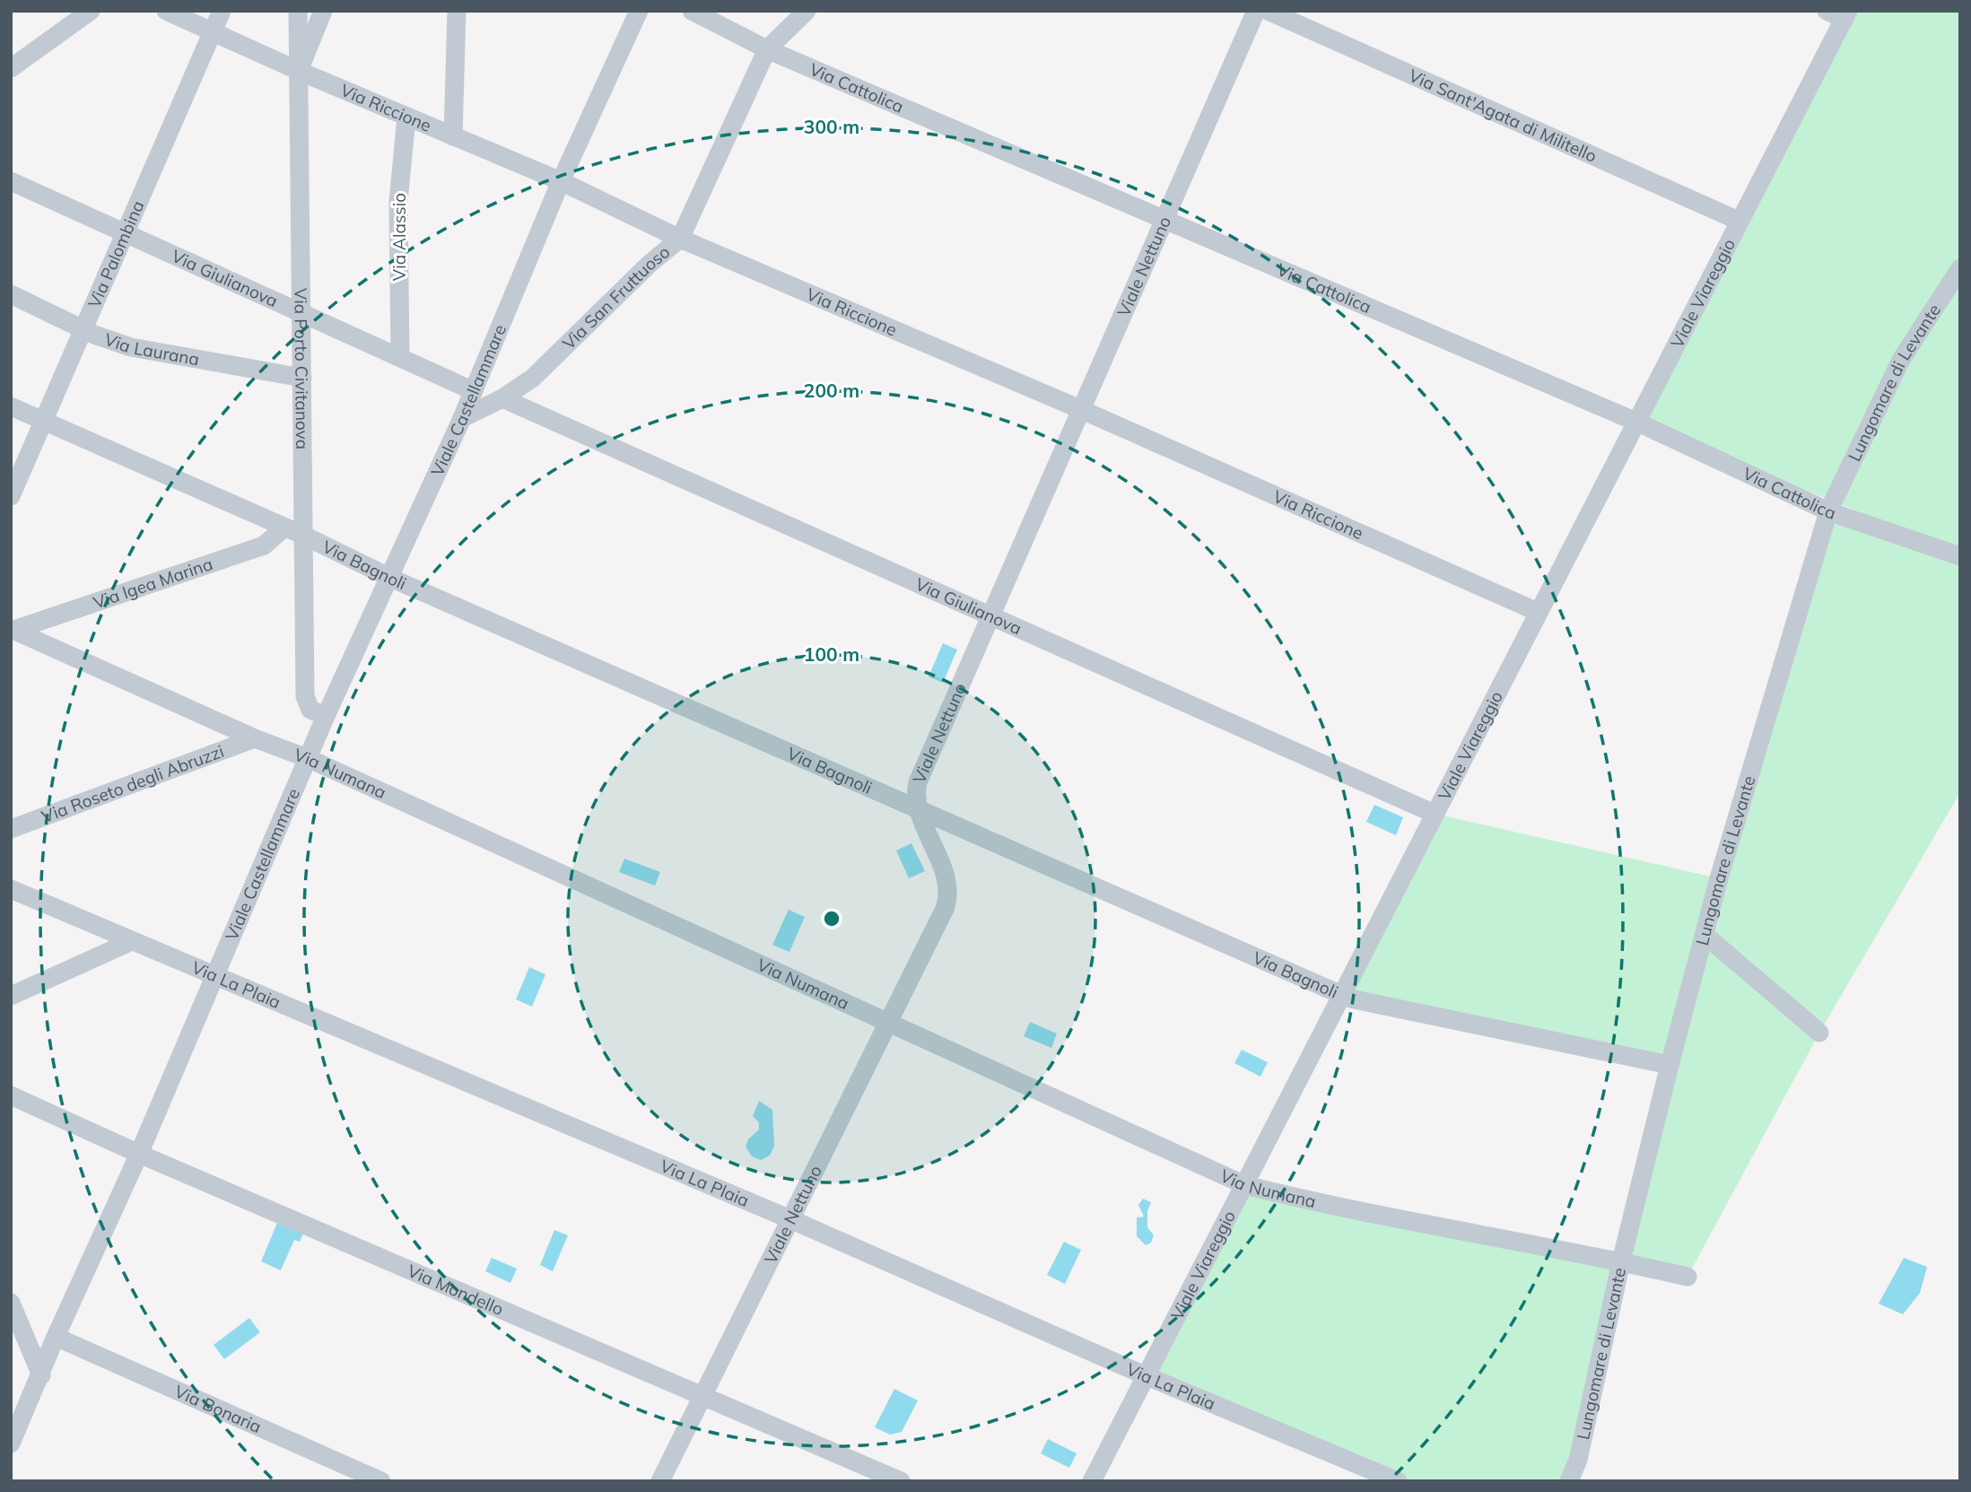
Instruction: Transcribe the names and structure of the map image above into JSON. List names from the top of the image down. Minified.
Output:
{"streets":{"street":["Via Cattolica","Via Riccione","Via Sant'Agata di Militello","Via Alassio","Via Palombina","Viale Nettuno","Via Giulianova","Viale Viareggio","Via San Fruttuoso","Via Laurana","Via Porto Civitanova","Lungomare di Levante","Viale Castellammare","Via Bagnoli","Via Igea Marina","Via Numana","Via Roseto degli Abruzzi","Via La Plaia","Via Mondello","Via Bonaria"]},"crossings":[["Via Cattolica","Viale Nettuno"],["Via Cattolica","Viale Viareggio"],["Via Cattolica","Via San Fruttuoso"],["Via Cattolica","Lungomare di Levante"],["Via Riccione","Via Alassio"],["Via Riccione","Via Palombina"],["Via Riccione","Viale Nettuno"],["Via Riccione","Viale Viareggio"],["Via Riccione","Via San Fruttuoso"],["Via Riccione","Via Porto Civitanova"],["Via Riccione","Viale Castellammare"],["Via Sant'Agata di Militello","Viale Viareggio"],["Via Alassio","Via Giulianova"],["Via Palombina","Via Giulianova"],["Via Palombina","Via Laurana"],["Via Palombina","Via Bagnoli"],["Viale Nettuno","Via Giulianova"],["Viale Nettuno","Via Bagnoli"],["Viale Nettuno","Via Numana"],["Viale Nettuno","Via La Plaia"],["Viale Nettuno","Via Mondello"],["Via Giulianova","Viale Viareggio"],["Via Giulianova","Via San Fruttuoso"],["Via Giulianova","Via Porto Civitanova"],["Via Giulianova","Viale Castellammare"],["Viale Viareggio","Via Bagnoli"],["Viale Viareggio","Via Numana"],["Viale Viareggio","Via La Plaia"],["Via San Fruttuoso","Viale Castellammare"],["Via Laurana","Via Porto Civitanova"],["Via Porto Civitanova","Viale Castellammare"],["Via Porto Civitanova","Via Bagnoli"],["Lungomare di Levante","Via Bagnoli"],["Lungomare di Levante","Via Numana"],["Viale Castellammare","Via Bagnoli"],["Viale Castellammare","Via Numana"],["Viale Castellammare","Via La Plaia"],["Viale Castellammare","Via Mondello"],["Viale Castellammare","Via Bonaria"],["Via Bagnoli","Via Igea Marina"],["Via Igea Marina","Via Numana"],["Via Numana","Via Roseto degli Abruzzi"]],"rings":["300 m","200 m","100 m"]}
